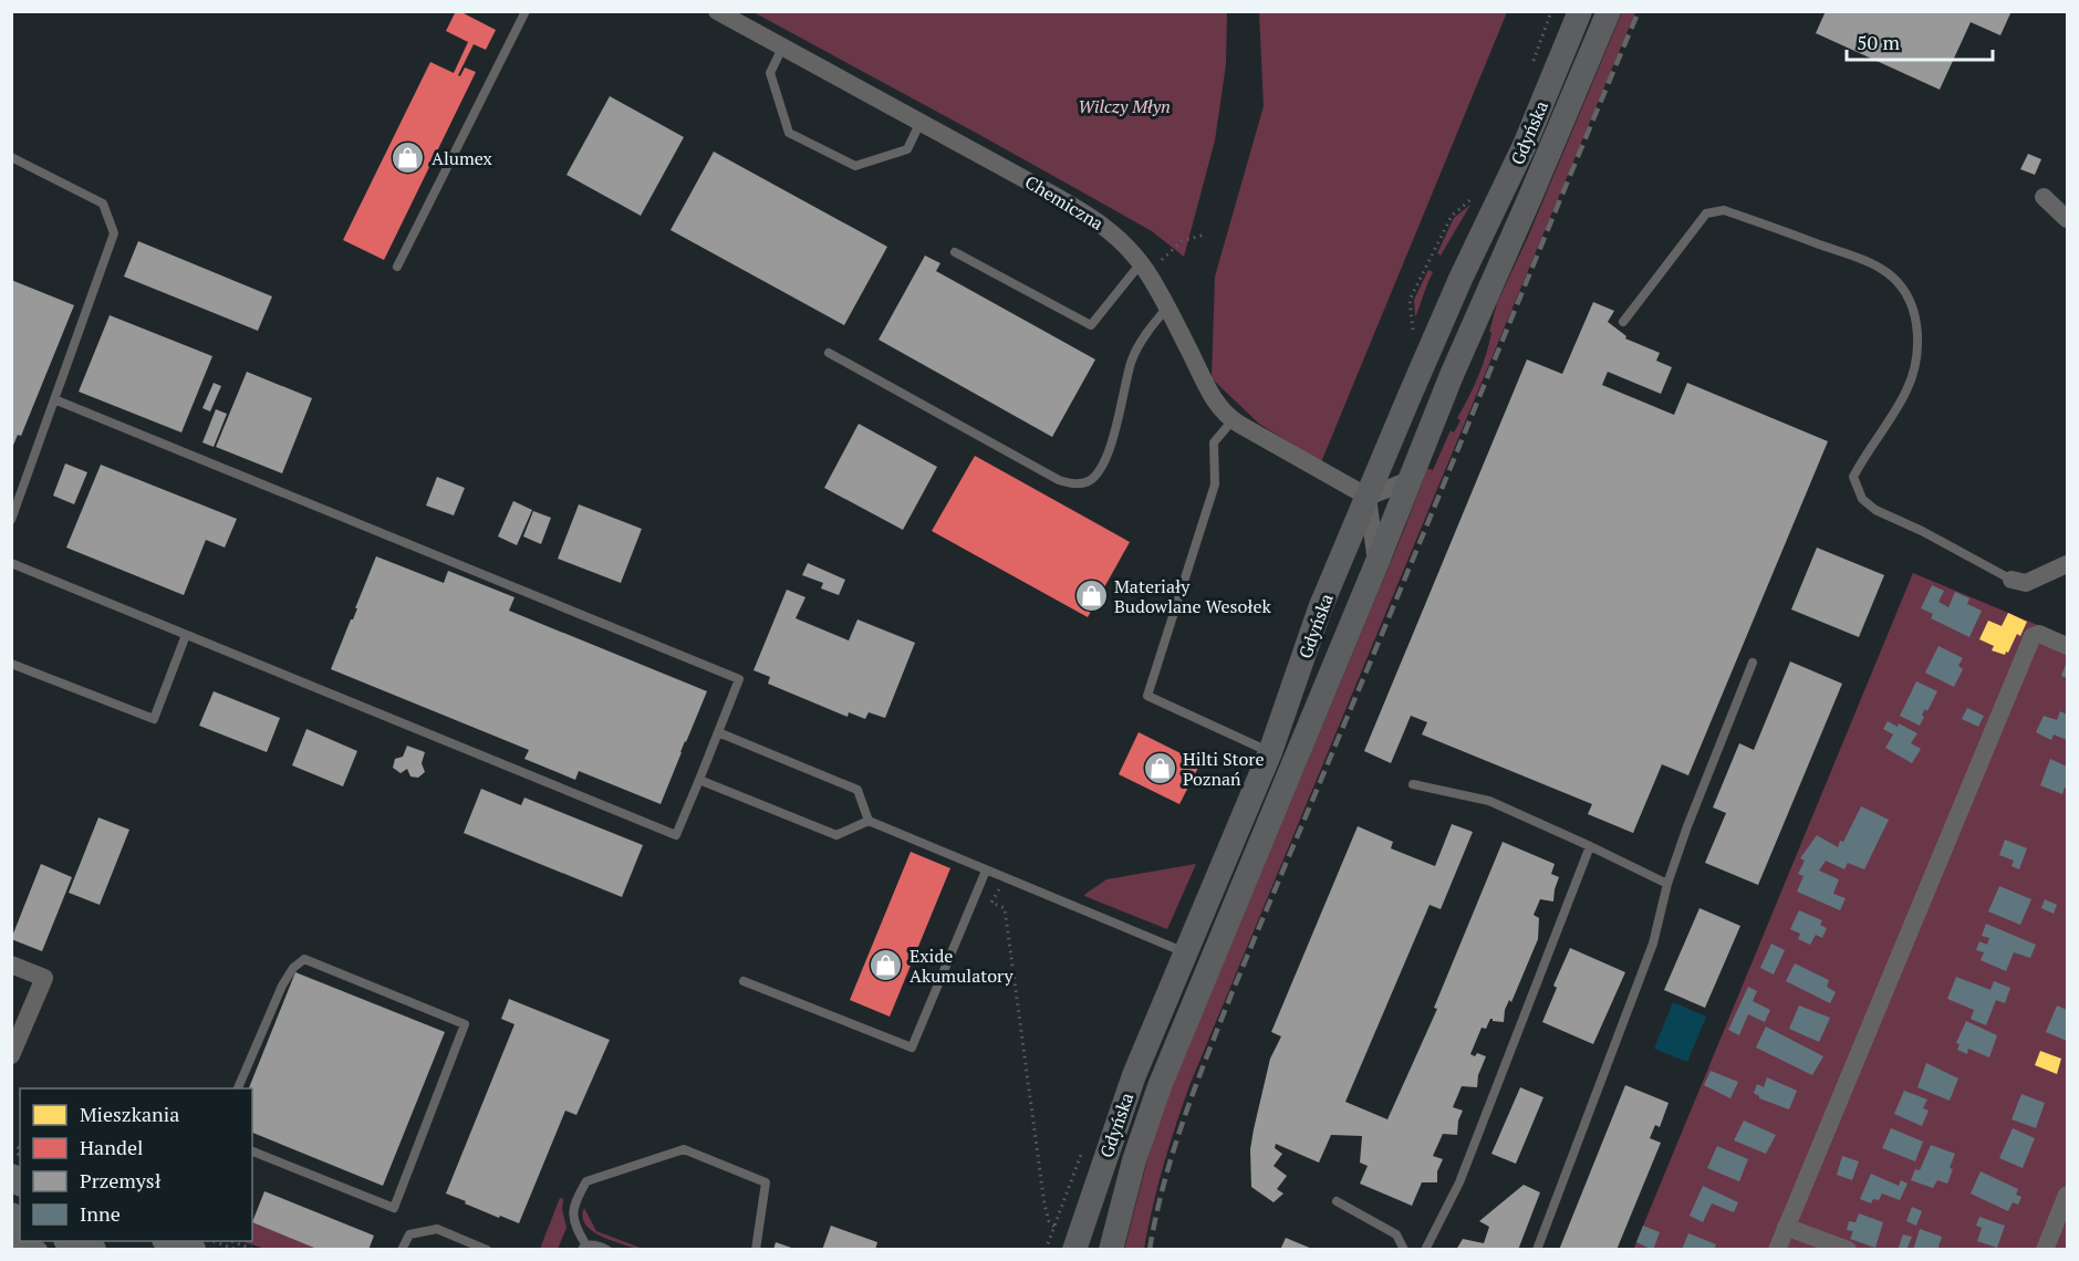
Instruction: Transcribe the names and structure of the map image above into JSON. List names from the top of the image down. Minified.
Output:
{"streets":{"main road":["Gdyńska"],"street":["Chemiczna"]},"crossings":[["Gdyńska","Chemiczna"]],"parks":["Wilczy Młyn"],"places":{"shop":["Alumex","Materiały Budowlane Wesołek","Hilti Store Poznań","Exide Akumulatory"]},"legend":["Mieszkania","Handel","Przemysł","Inne"],"scale_bar":"50 m"}
